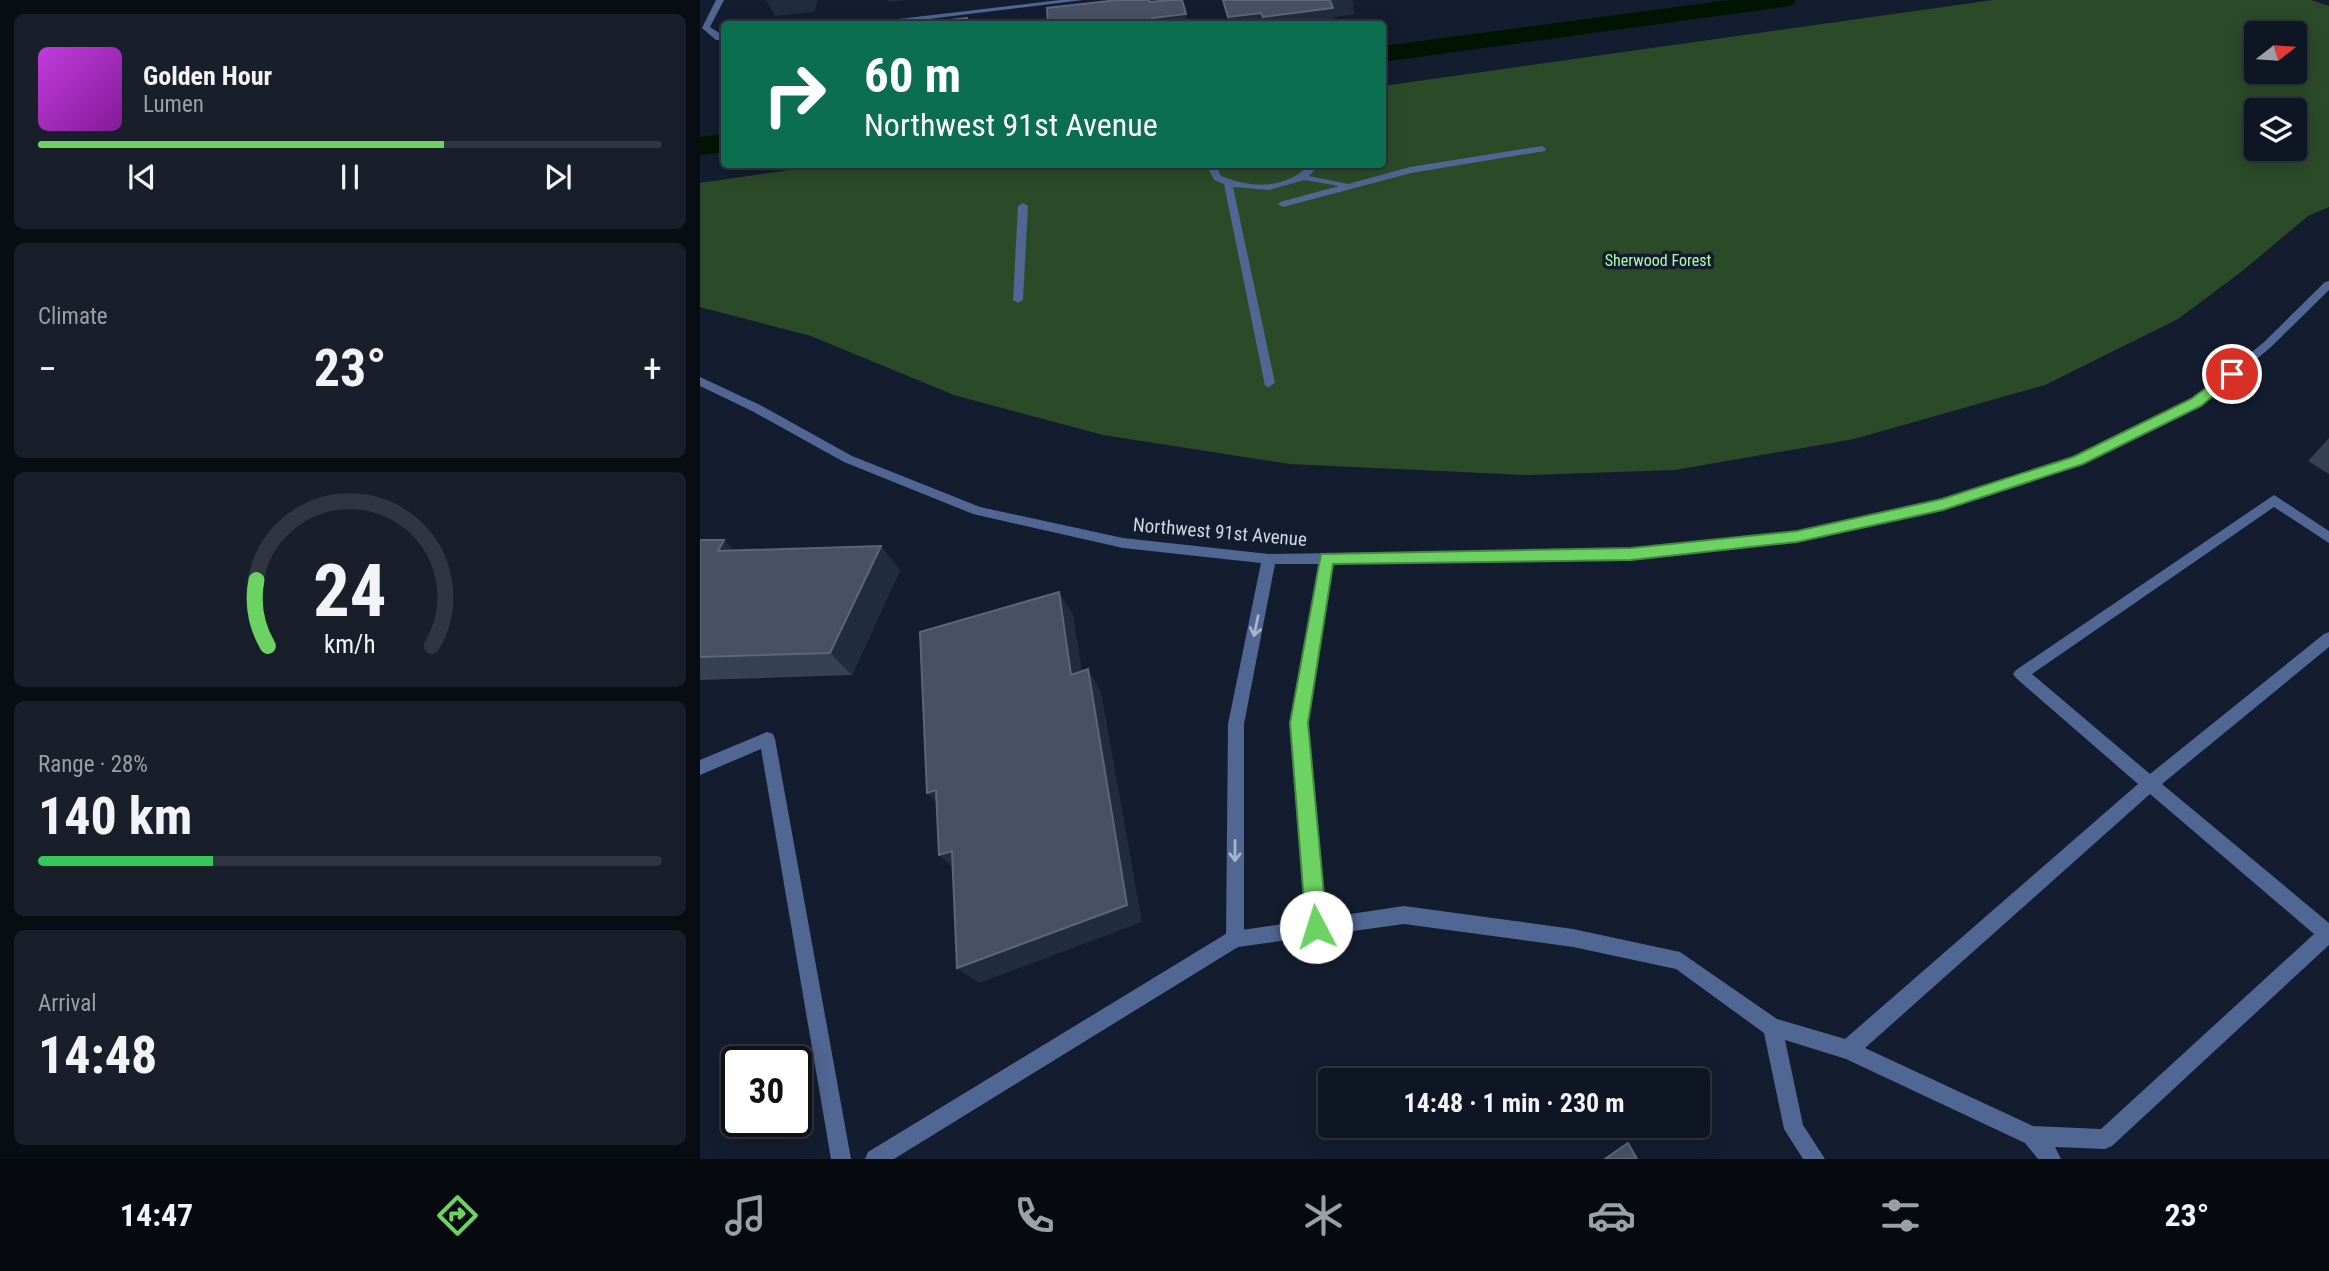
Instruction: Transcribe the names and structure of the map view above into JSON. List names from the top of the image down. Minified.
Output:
{"streets":{"street":["Northwest 91st Avenue"]},"parks":["Sherwood Forest"],"north":"right","page":{"turn":["60 m","Northwest 91st Avenue"],"song":["Golden Hour","Lumen"],"tile":["Climate",["Range · 28%","140 km"],["Arrival","14:48"]],"heat":["−","23°","+"],"limit":"30","trip":"14:48 · 1 min · 230 m","tabs":["14:47","23°"],"gauge":["24","km/h"]}}
